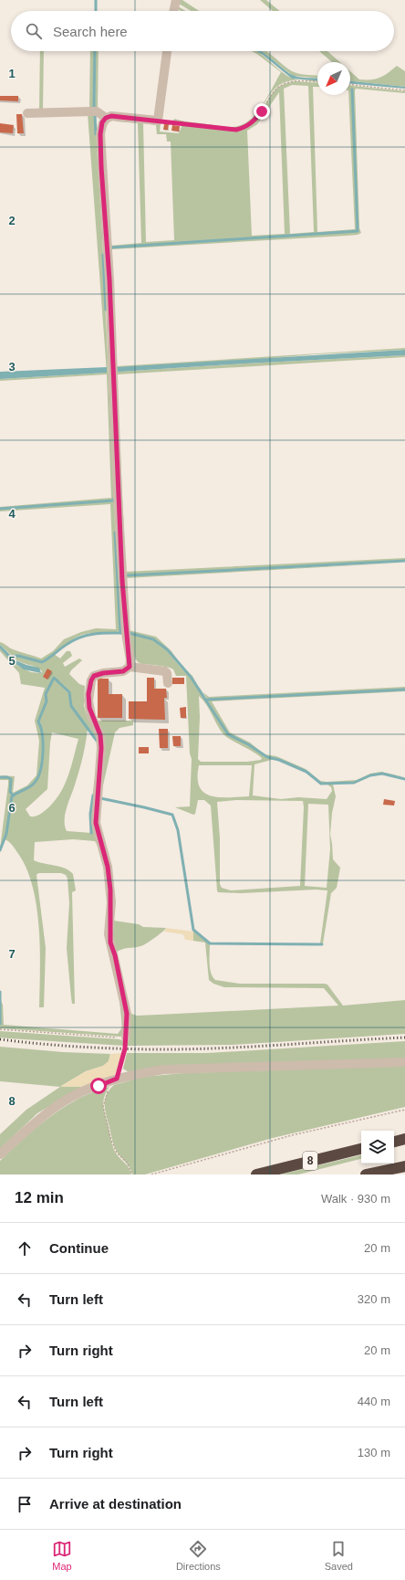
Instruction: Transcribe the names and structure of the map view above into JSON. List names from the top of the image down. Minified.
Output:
{"streets":{"highway":["8"]},"north":"bottom left","page":{"search":"Search here","heading":["12 min","Walk · 930 m"],"list":[["Continue","20 m"],["Turn left","320 m"],["Turn right","20 m"],["Turn left","440 m"],["Turn right","130 m"],"Arrive at destination"],"nav":["Map","Directions","Saved"]},"grid":{"rows":["1","2","3","4","5","6","7","8"]}}
